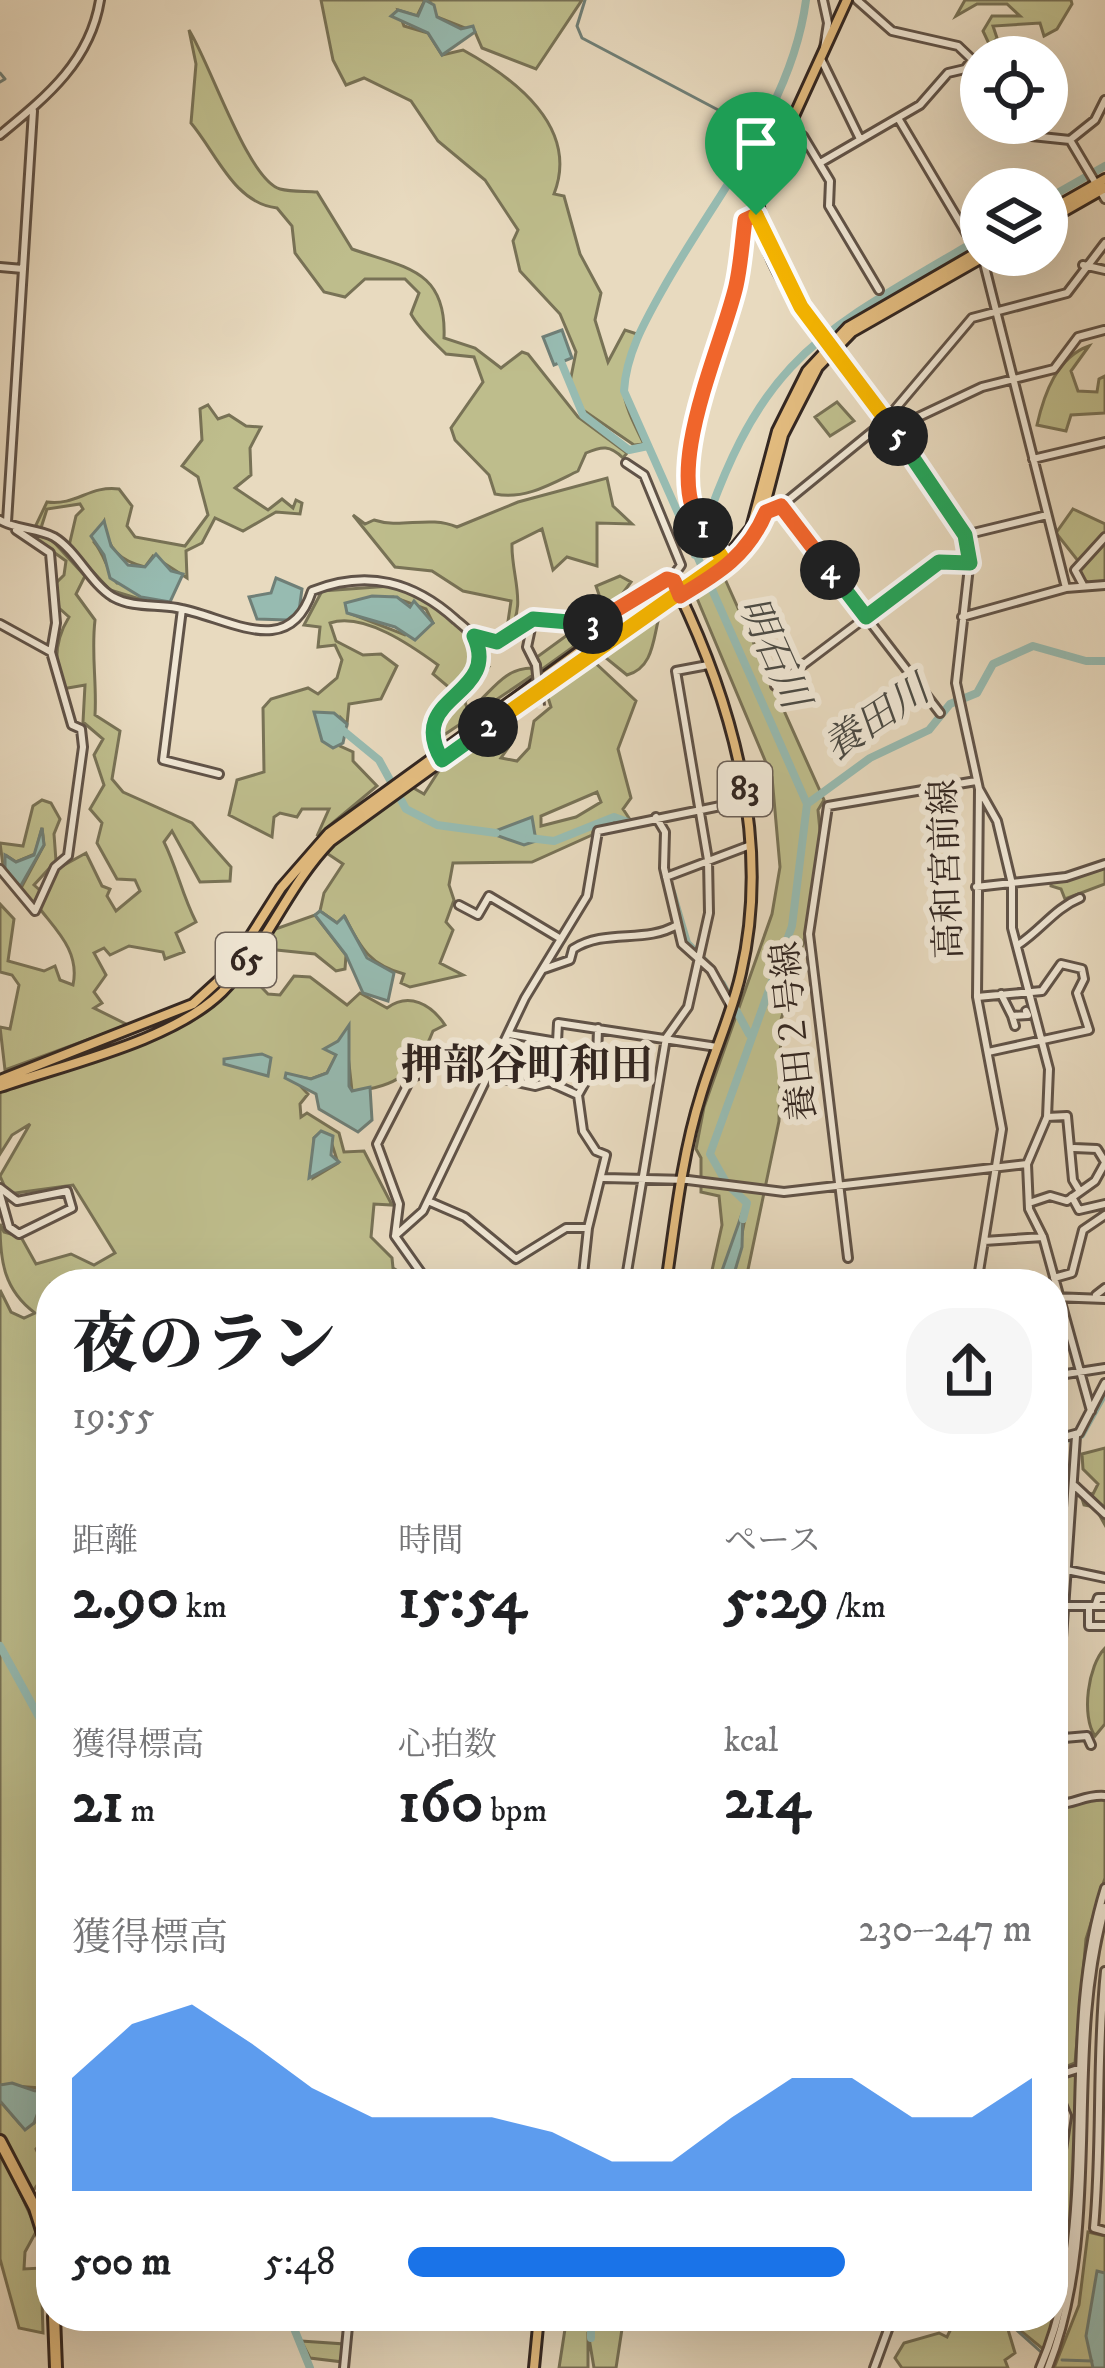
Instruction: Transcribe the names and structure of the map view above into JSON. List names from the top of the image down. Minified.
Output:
{"streets":{"main road":["83","65"],"street":["高和宮前線","養田２号線"]},"crossings":[["83","65"],["高和宮前線","65"],["高和宮前線","養田２号線"]],"districts":["押部谷町和田"],"water":["明石川","養田川"],"page":{"pins":["5","1","4","3","2"],"heading":["夜のラン","19:55"],"stats":[["距離","2.90 km"],["時間","15:54"],["ペース","5:29 /km"],["獲得標高","21 m"],["心拍数","160 bpm"],["kcal","214"]],"chart":["獲得標高","230–247 m"],"list":[{"name":"500 m","note":"5:48"}]}}
